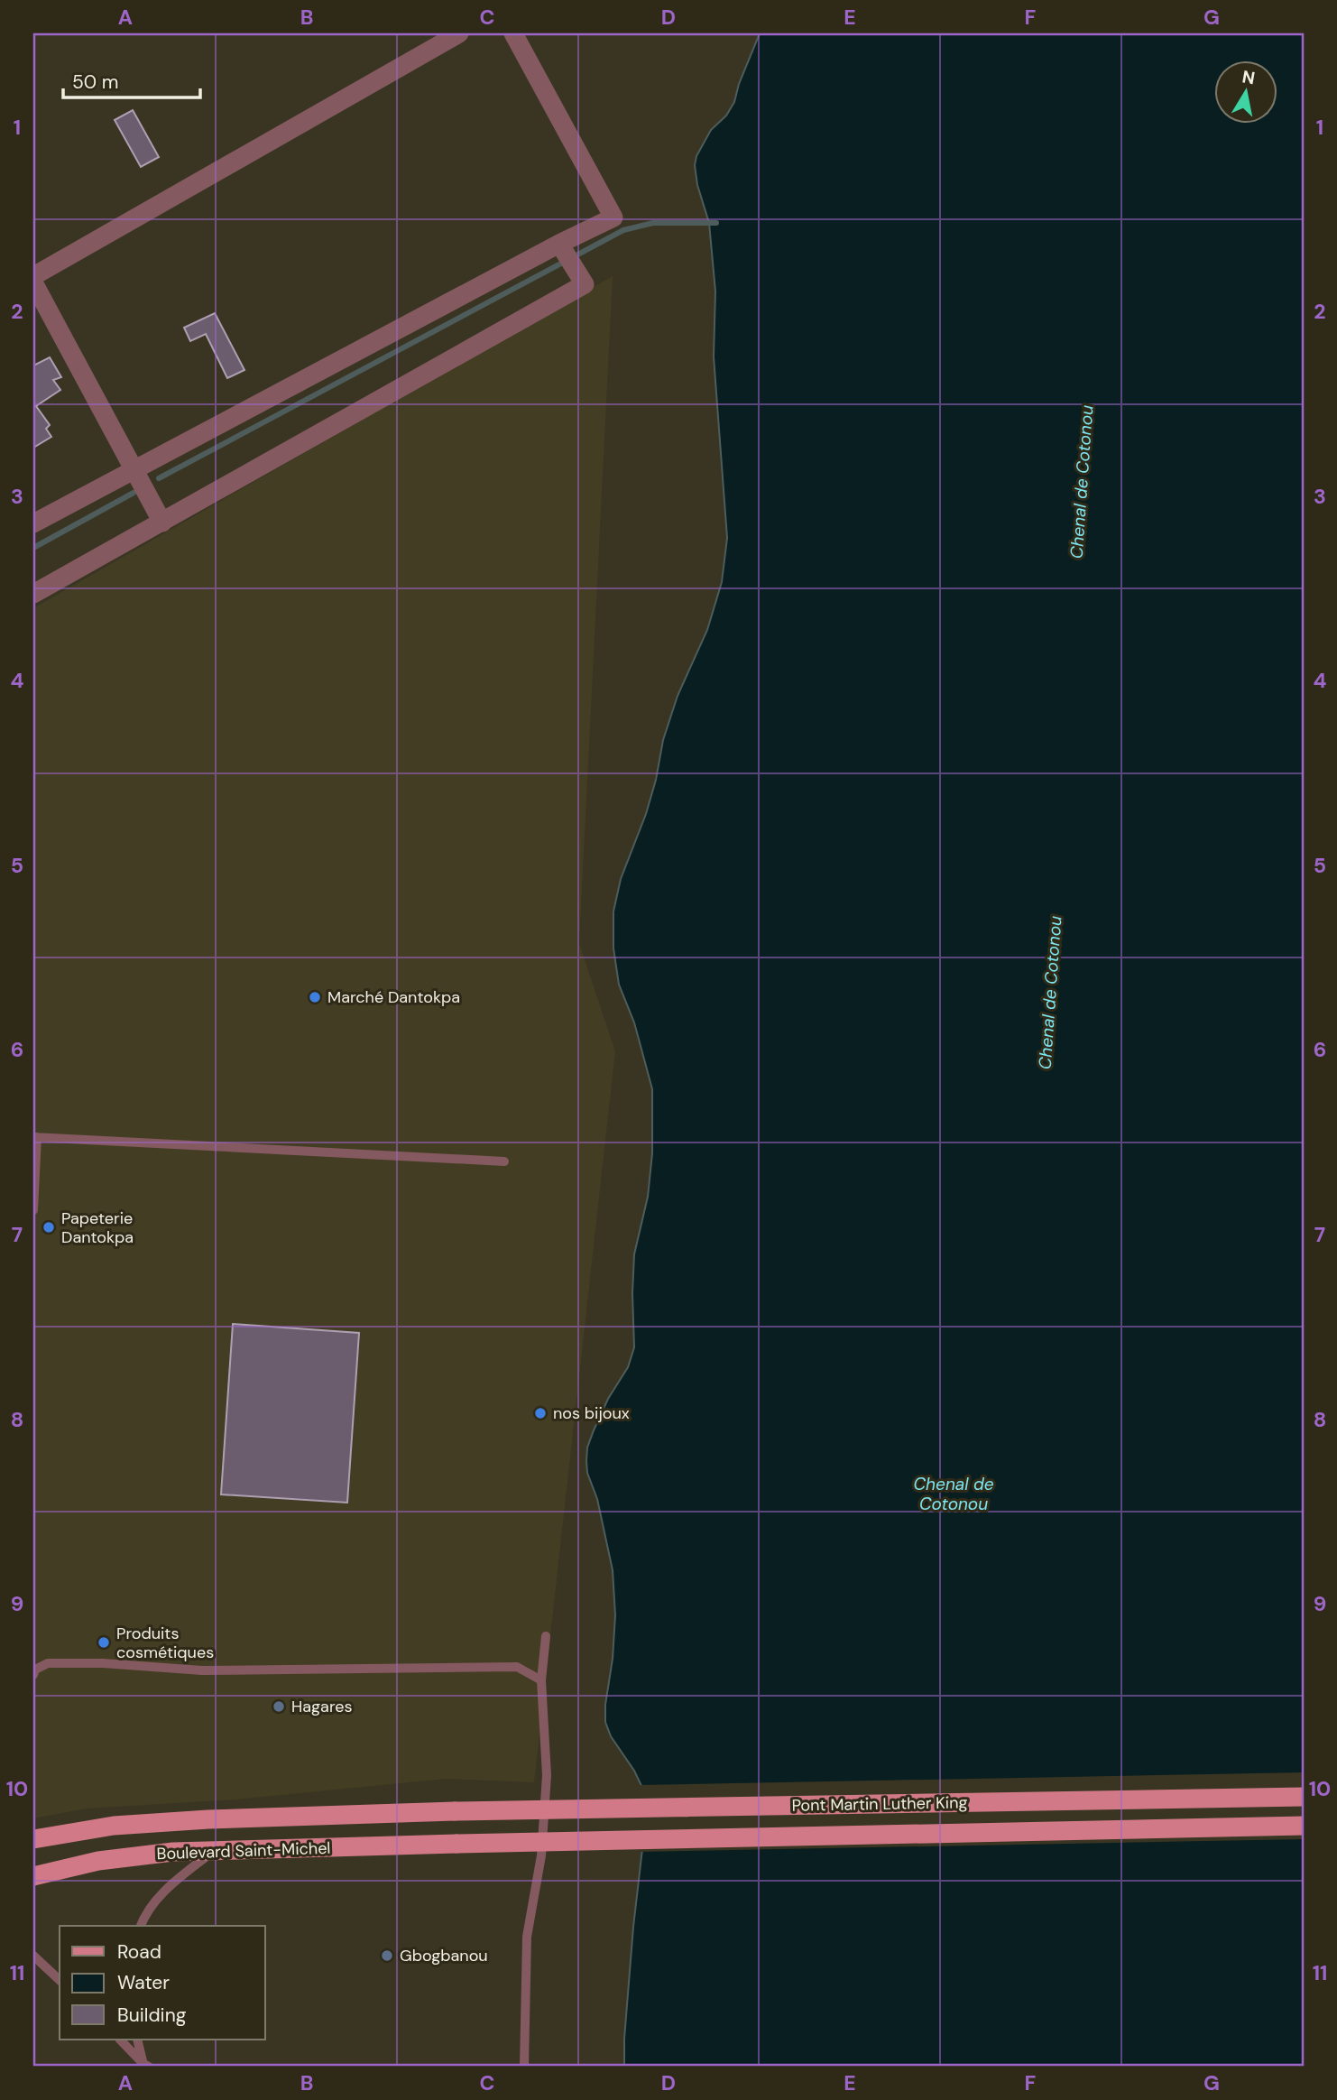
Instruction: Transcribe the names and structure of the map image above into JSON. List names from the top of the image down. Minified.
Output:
{"streets":{"main road":["Pont Martin Luther King","Boulevard Saint-Michel"]},"crossings":[["Pont Martin Luther King","Boulevard Saint-Michel"]],"water":["Chenal de Cotonou"],"places":["Marché Dantokpa","Papeterie Dantokpa","nos bijoux","Produits cosmétiques","Hagares","Gbogbanou"],"legend":["Road","Water","Building"],"scale_bar":"50 m","north":"top","grid":{"columns":["A","B","C","D","E","F","G"],"rows":["1","2","3","4","5","6","7","8","9","10","11"]}}
